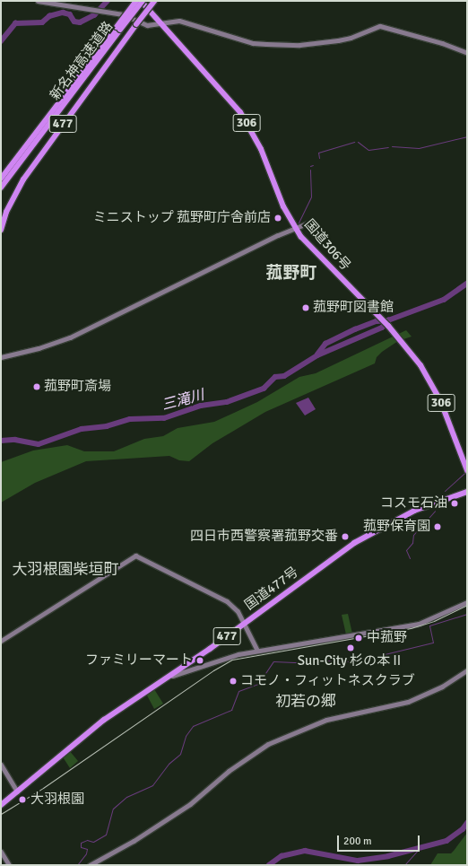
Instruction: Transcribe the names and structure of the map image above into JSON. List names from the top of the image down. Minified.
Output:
{"streets":{"highway":["新名神高速道路","306","477","国道306号","国道477号"]},"crossings":[["新名神高速道路","国道306号"]],"districts":["菰野町","大羽根園柴垣町","初若の郷"],"water":["三滝川"],"places":["ミニストップ 菰野町庁舎前店","菰野町図書館","菰野町斎場","コスモ石油","菰野保育園","四日市西警察署菰野交番","中菰野","Sun-City 杉の本Ⅱ","ファミリーマート","コモノ・フィットネスクラブ","大羽根園"],"scale_bar":"200 m"}
